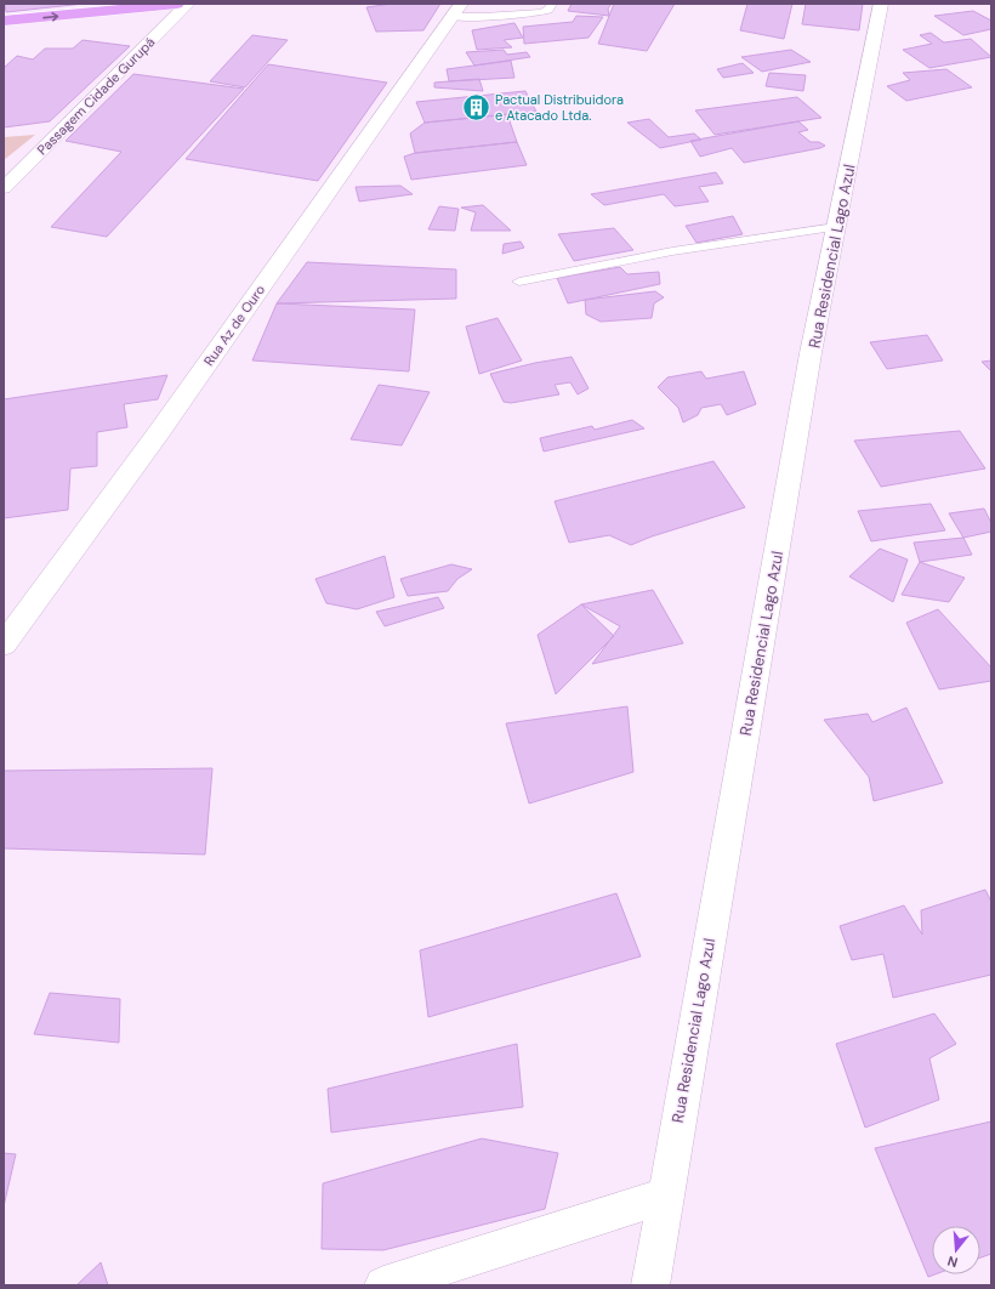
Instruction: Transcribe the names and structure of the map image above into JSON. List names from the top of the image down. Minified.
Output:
{"streets":{"street":["Passagem Cidade Gurupá","Rua Residencial Lago Azul","Rua Az de Ouro"]},"places":{"building":["Pactual Distribuidora e Atacado Ltda."]},"north":"bottom"}
